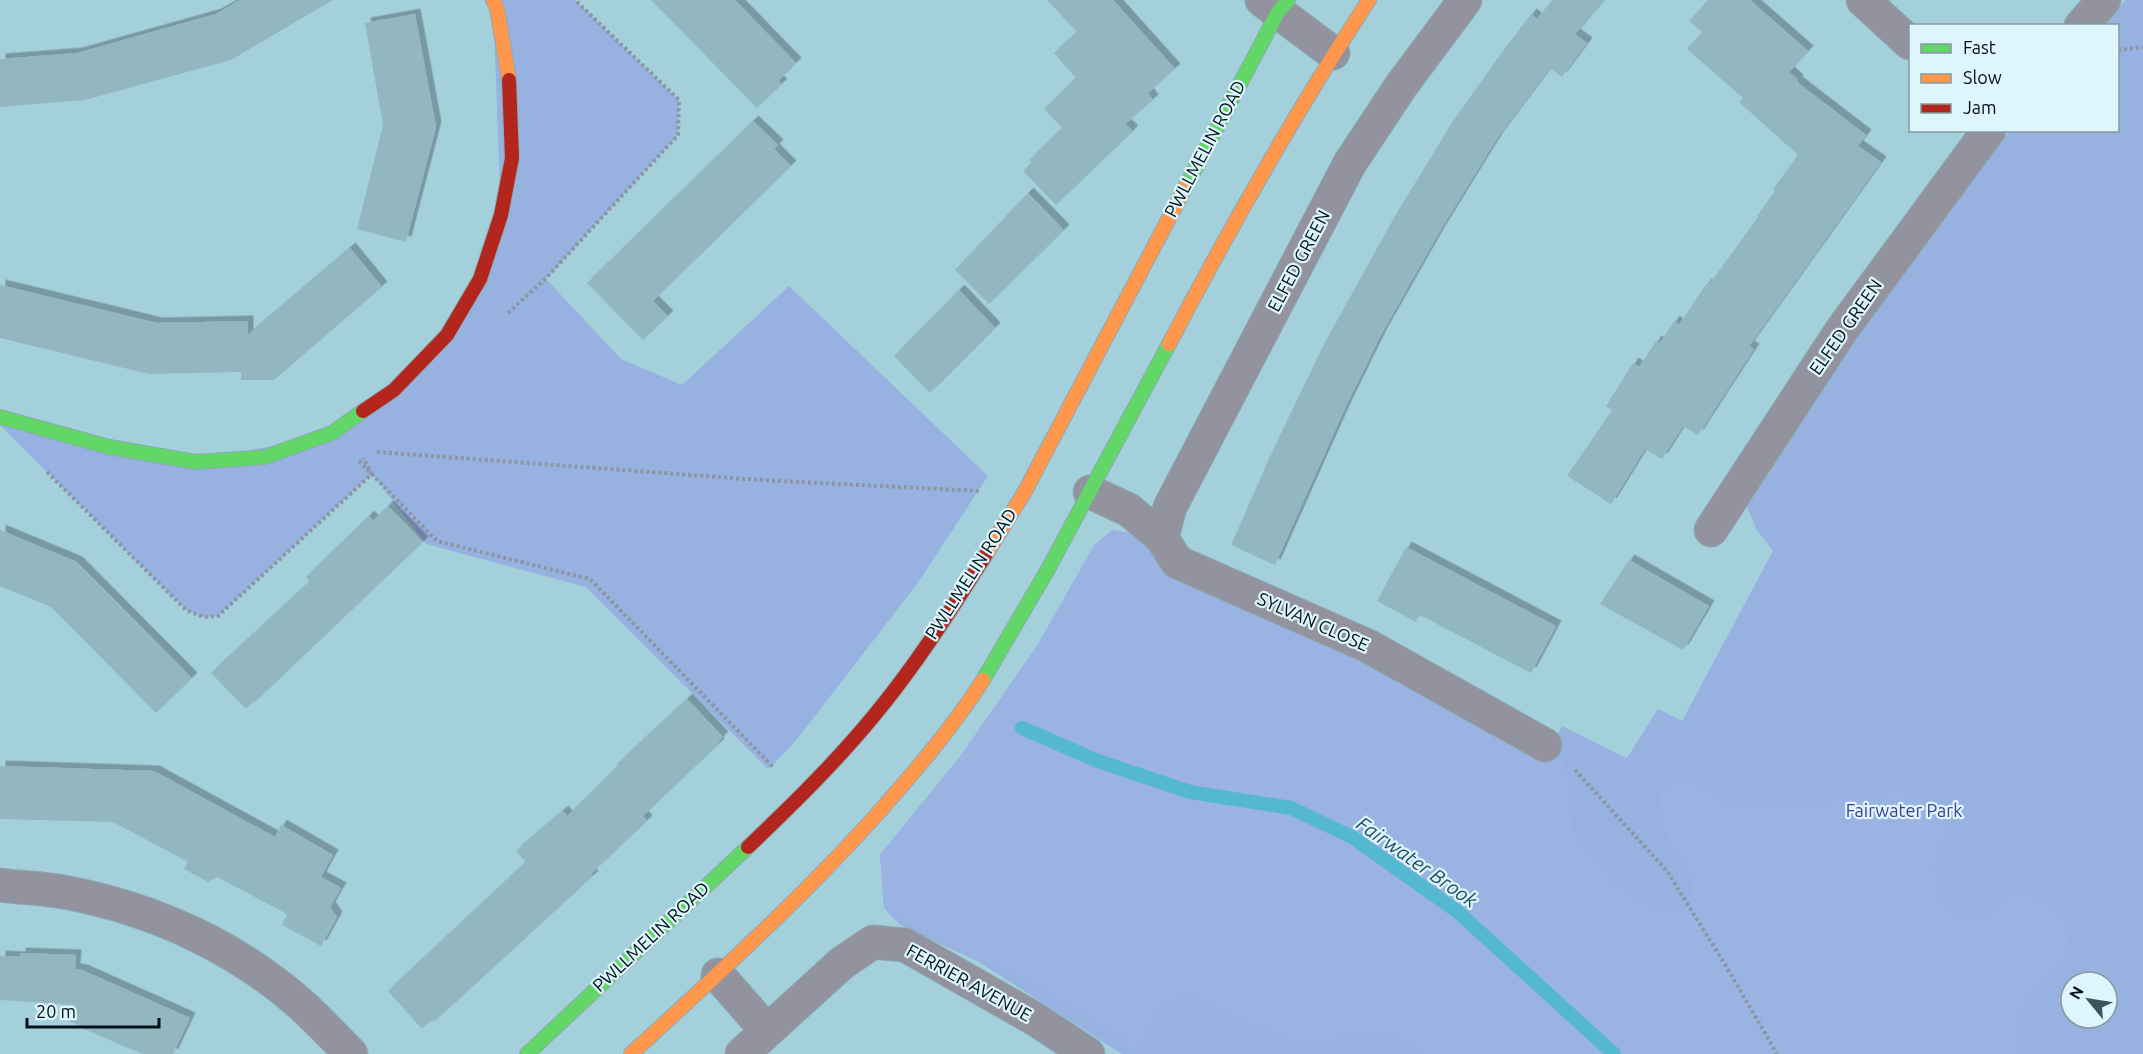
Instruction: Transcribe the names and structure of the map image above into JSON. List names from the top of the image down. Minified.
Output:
{"streets":{"street":["PWLLMELIN ROAD","ELFED GREEN","SYLVAN CLOSE","FERRIER AVENUE"]},"crossings":[["ELFED GREEN","SYLVAN CLOSE"]],"water":["Fairwater Brook"],"parks":["Fairwater Park"],"legend":["Fast","Slow","Jam"],"scale_bar":"20 m","north":"top left"}
